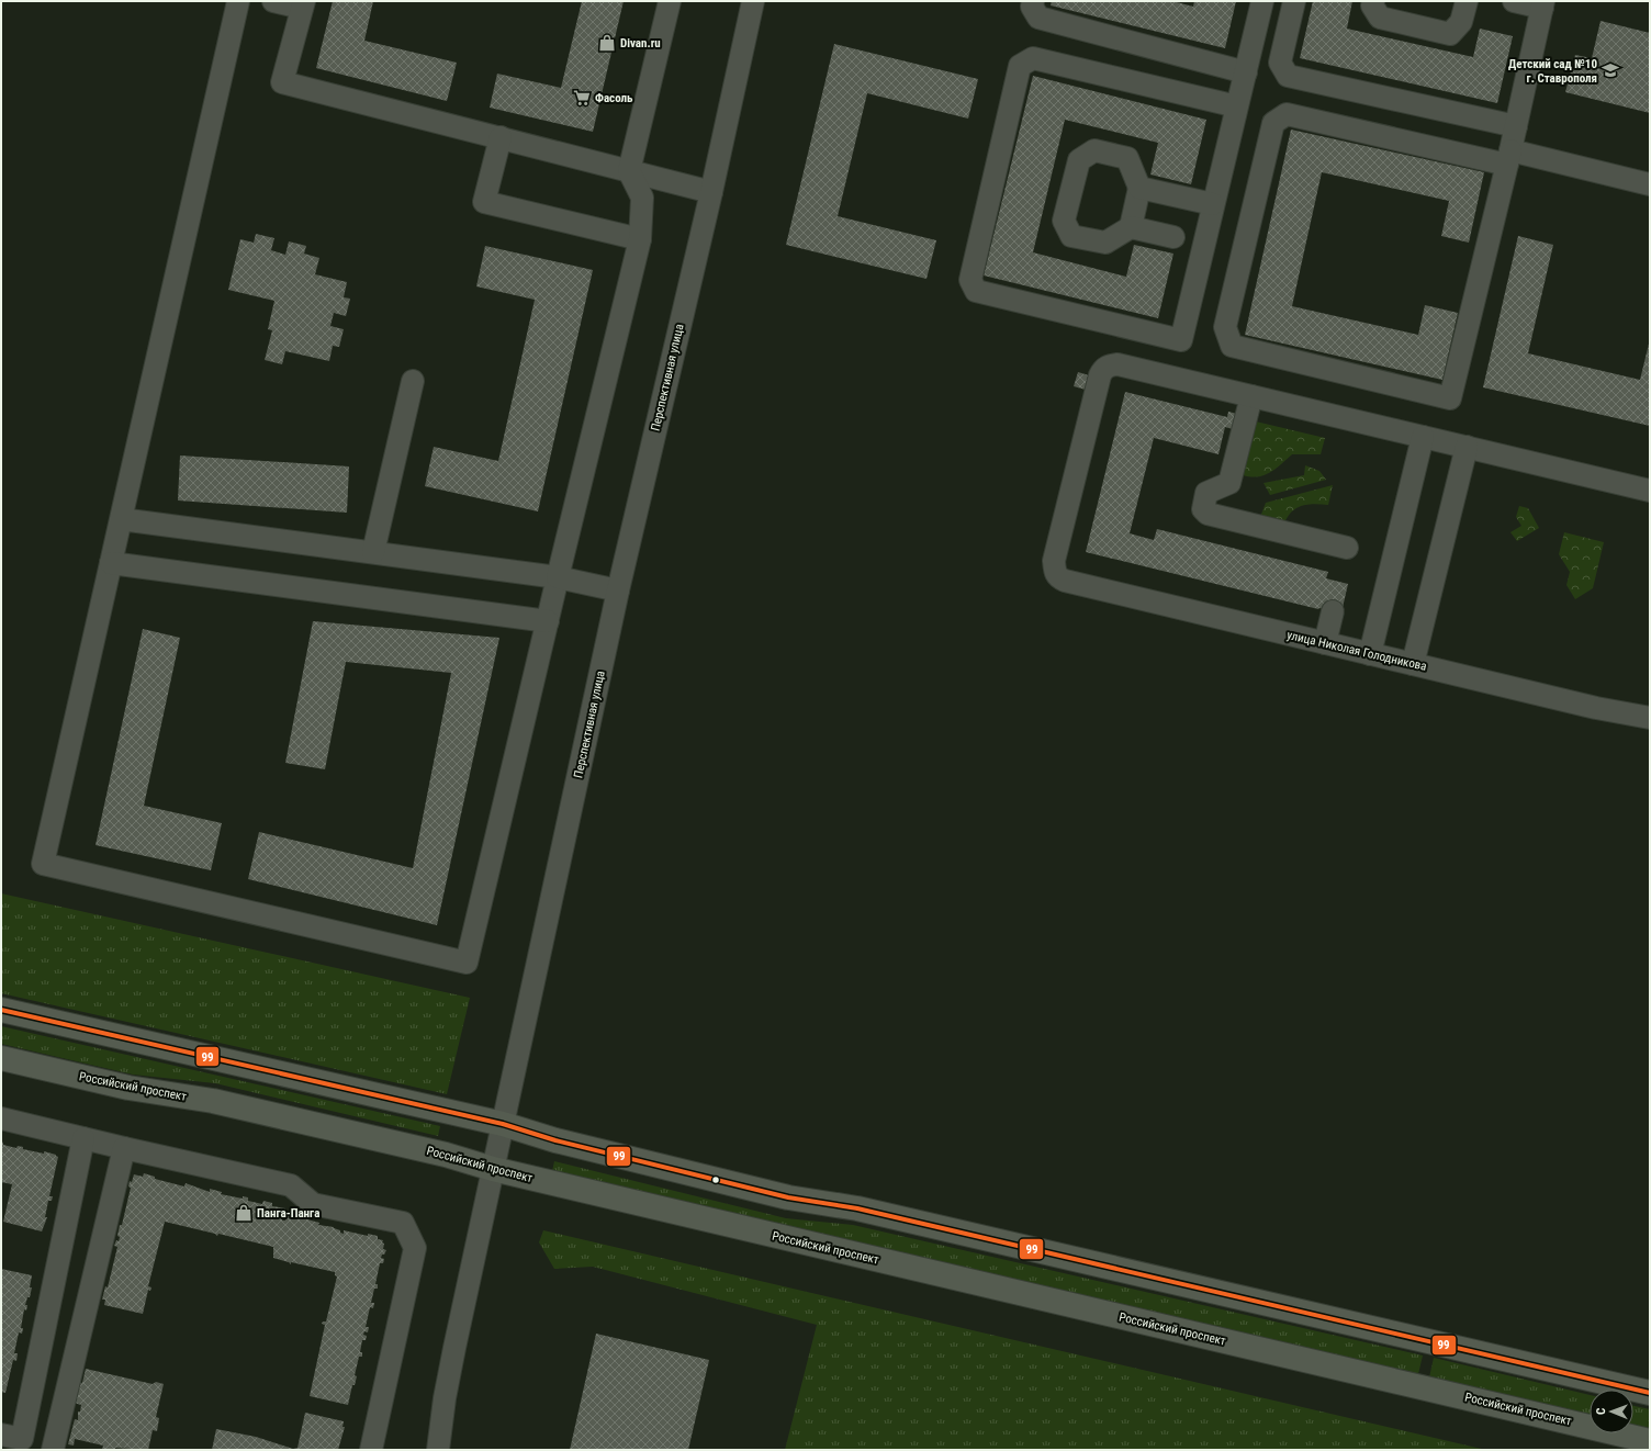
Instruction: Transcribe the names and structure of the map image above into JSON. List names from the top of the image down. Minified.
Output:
{"streets":{"main road":["Российский проспект"],"street":["Перспективная улица","улица Николая Голодникова"]},"crossings":[["Перспективная улица","Российский проспект"]],"places":{"shop":["Divan.ru","Панга-Панга"],"school or university":["Детский сад №10 г. Ставрополя"],"supermarket":["Фасоль"]},"lines":["transit line 99"],"north":"left"}
